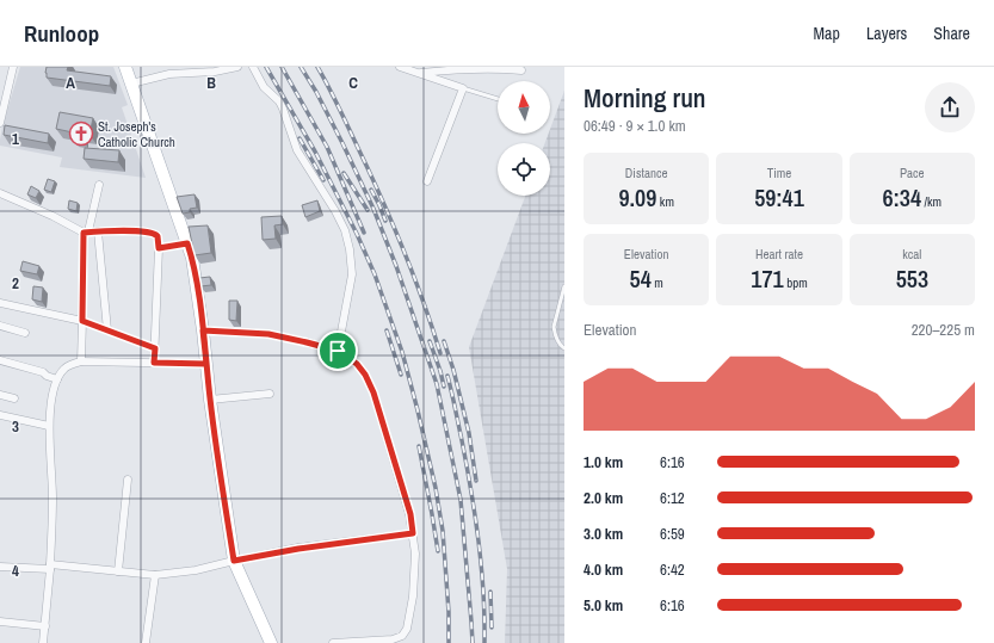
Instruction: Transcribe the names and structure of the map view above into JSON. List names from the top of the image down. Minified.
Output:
{"places":{"church":["St. Joseph's Catholic Church"]},"north":"top","page":{"header":"Runloop","nav":["Map","Layers","Share"],"heading":["Morning run","06:49 · 9 × 1.0 km"],"stats":[["Distance","9.09 km"],["Time","59:41"],["Pace","6:34 /km"],["Elevation","54 m"],["Heart rate","171 bpm"],["kcal","553"]],"chart":["Elevation","220–225 m"],"list":[{"name":"1.0 km","note":"6:16"},{"name":"2.0 km","note":"6:12"},{"name":"3.0 km","note":"6:59"},{"name":"4.0 km","note":"6:42"},{"name":"5.0 km","note":"6:16"}]},"grid":{"columns":["A","B","C"],"rows":["1","2","3","4"]}}
